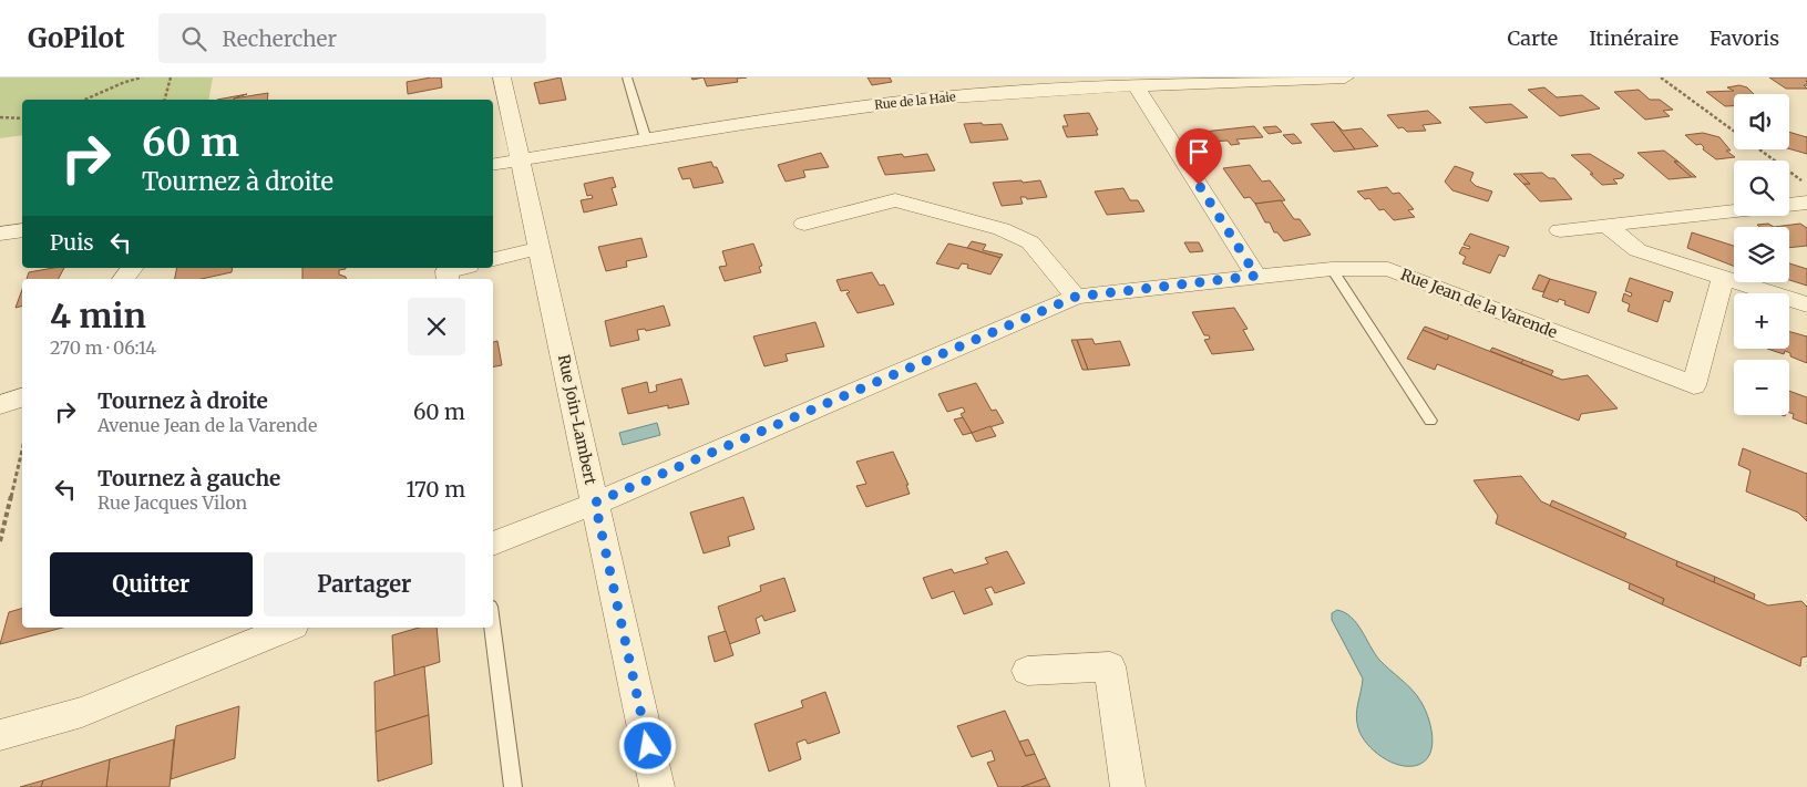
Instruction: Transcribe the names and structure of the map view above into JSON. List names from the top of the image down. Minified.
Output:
{"streets":{"street":["Rue de la Haie","Rue Jean de la Varende","Rue Join-Lambert"]},"crossings":[["Rue de la Haie","Rue Join-Lambert"],["Rue Jean de la Varende","Rue Join-Lambert"]],"page":{"header":"GoPilot","search":"Rechercher","nav":["Carte","Itinéraire","Favoris"],"map_buttons":["+","−"],"turn":["60 m","Tournez à droite"],"then":"Puis","heading":["4 min","270 m · 06:14"],"list":[{"name":"Tournez à droite","note":"Avenue Jean de la Varende","value":"60 m"},{"name":"Tournez à gauche","note":"Rue Jacques Vilon","value":"170 m"}],"buttons":["Quitter","Partager"]}}
